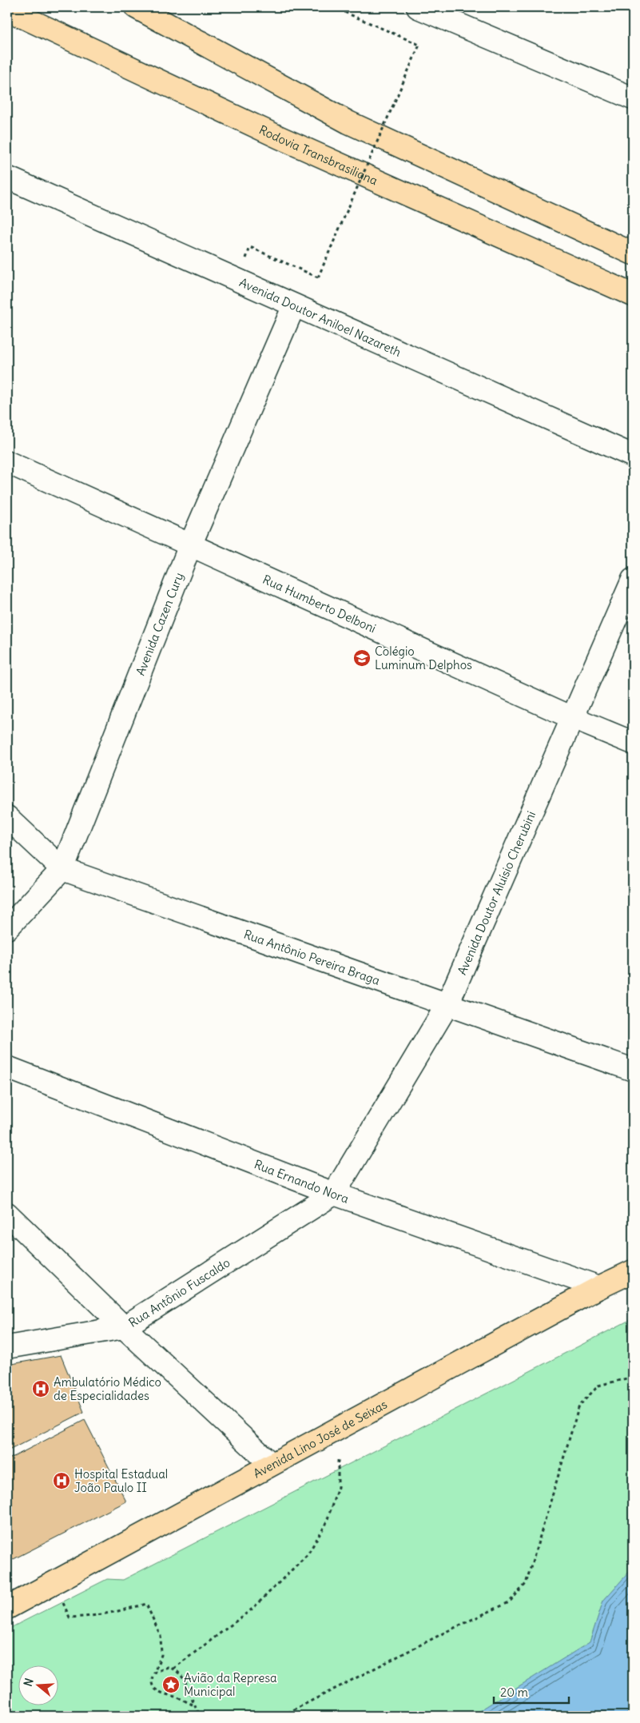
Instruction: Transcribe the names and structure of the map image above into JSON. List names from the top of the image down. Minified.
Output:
{"streets":{"main road":["Rodovia Transbrasiliana","Avenida Lino José de Seixas"],"street":["Avenida Doutor Aniloel Nazareth","Rua Humberto Delboni","Avenida Cazen Cury","Avenida Doutor Aluísio Cherubini","Rua Antônio Pereira Braga","Rua Ernando Nora","Rua Antônio Fuscaldo"]},"crossings":[["Avenida Doutor Aniloel Nazareth","Avenida Cazen Cury"],["Rua Humberto Delboni","Avenida Cazen Cury"],["Rua Humberto Delboni","Avenida Doutor Aluísio Cherubini"],["Avenida Cazen Cury","Rua Antônio Pereira Braga"],["Avenida Doutor Aluísio Cherubini","Rua Antônio Pereira Braga"],["Avenida Doutor Aluísio Cherubini","Rua Ernando Nora"],["Avenida Doutor Aluísio Cherubini","Rua Antônio Fuscaldo"],["Rua Ernando Nora","Rua Antônio Fuscaldo"],["Rua Ernando Nora","Avenida Lino José de Seixas"]],"places":{"school or university":["Colégio Luminum Delphos"],"hospital":["Ambulatório Médico de Especialidades","Hospital Estadual João Paulo II"],"place":["Avião da Represa Municipal"]},"scale_bar":"20 m","north":"left"}
